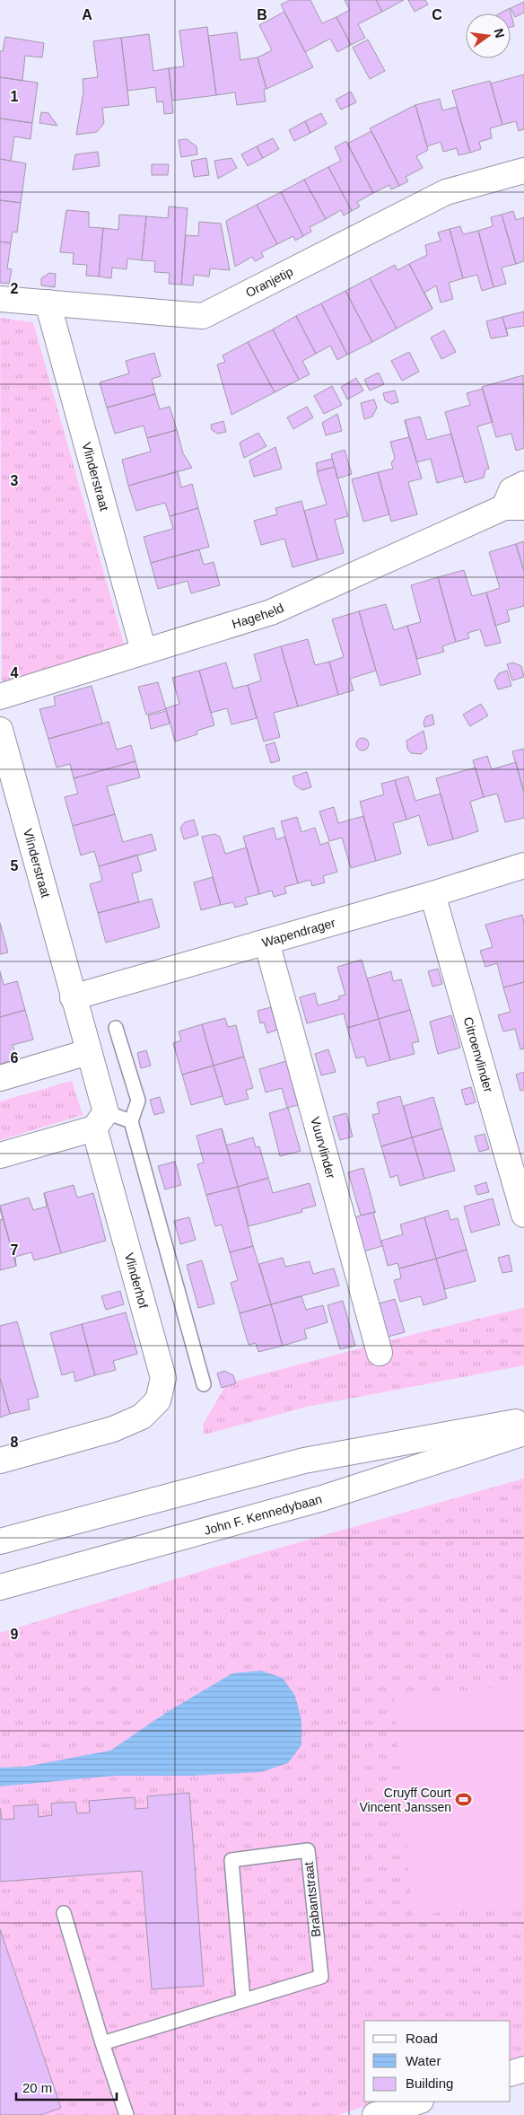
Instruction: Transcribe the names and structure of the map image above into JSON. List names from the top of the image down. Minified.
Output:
{"streets":{"street":["Oranjetip","Vlinderstraat","Hageheld","Wapendrager","Citroenvlinder","Vuurvlinder","Vlinderhof","John F. Kennedybaan"],"lane":["Brabantstraat"]},"crossings":[["Oranjetip","Vlinderstraat"],["Vlinderstraat","Hageheld"],["Vlinderstraat","Wapendrager"],["Vlinderstraat","Vlinderhof"],["Wapendrager","Citroenvlinder"],["Wapendrager","Vuurvlinder"],["Wapendrager","Vlinderhof"]],"places":{"sports":["Cruyff Court Vincent Janssen"]},"legend":["Road","Water","Building"],"scale_bar":"20 m","north":"right","grid":{"columns":["A","B","C"],"rows":["1","2","3","4","5","6","7","8","9"]}}
